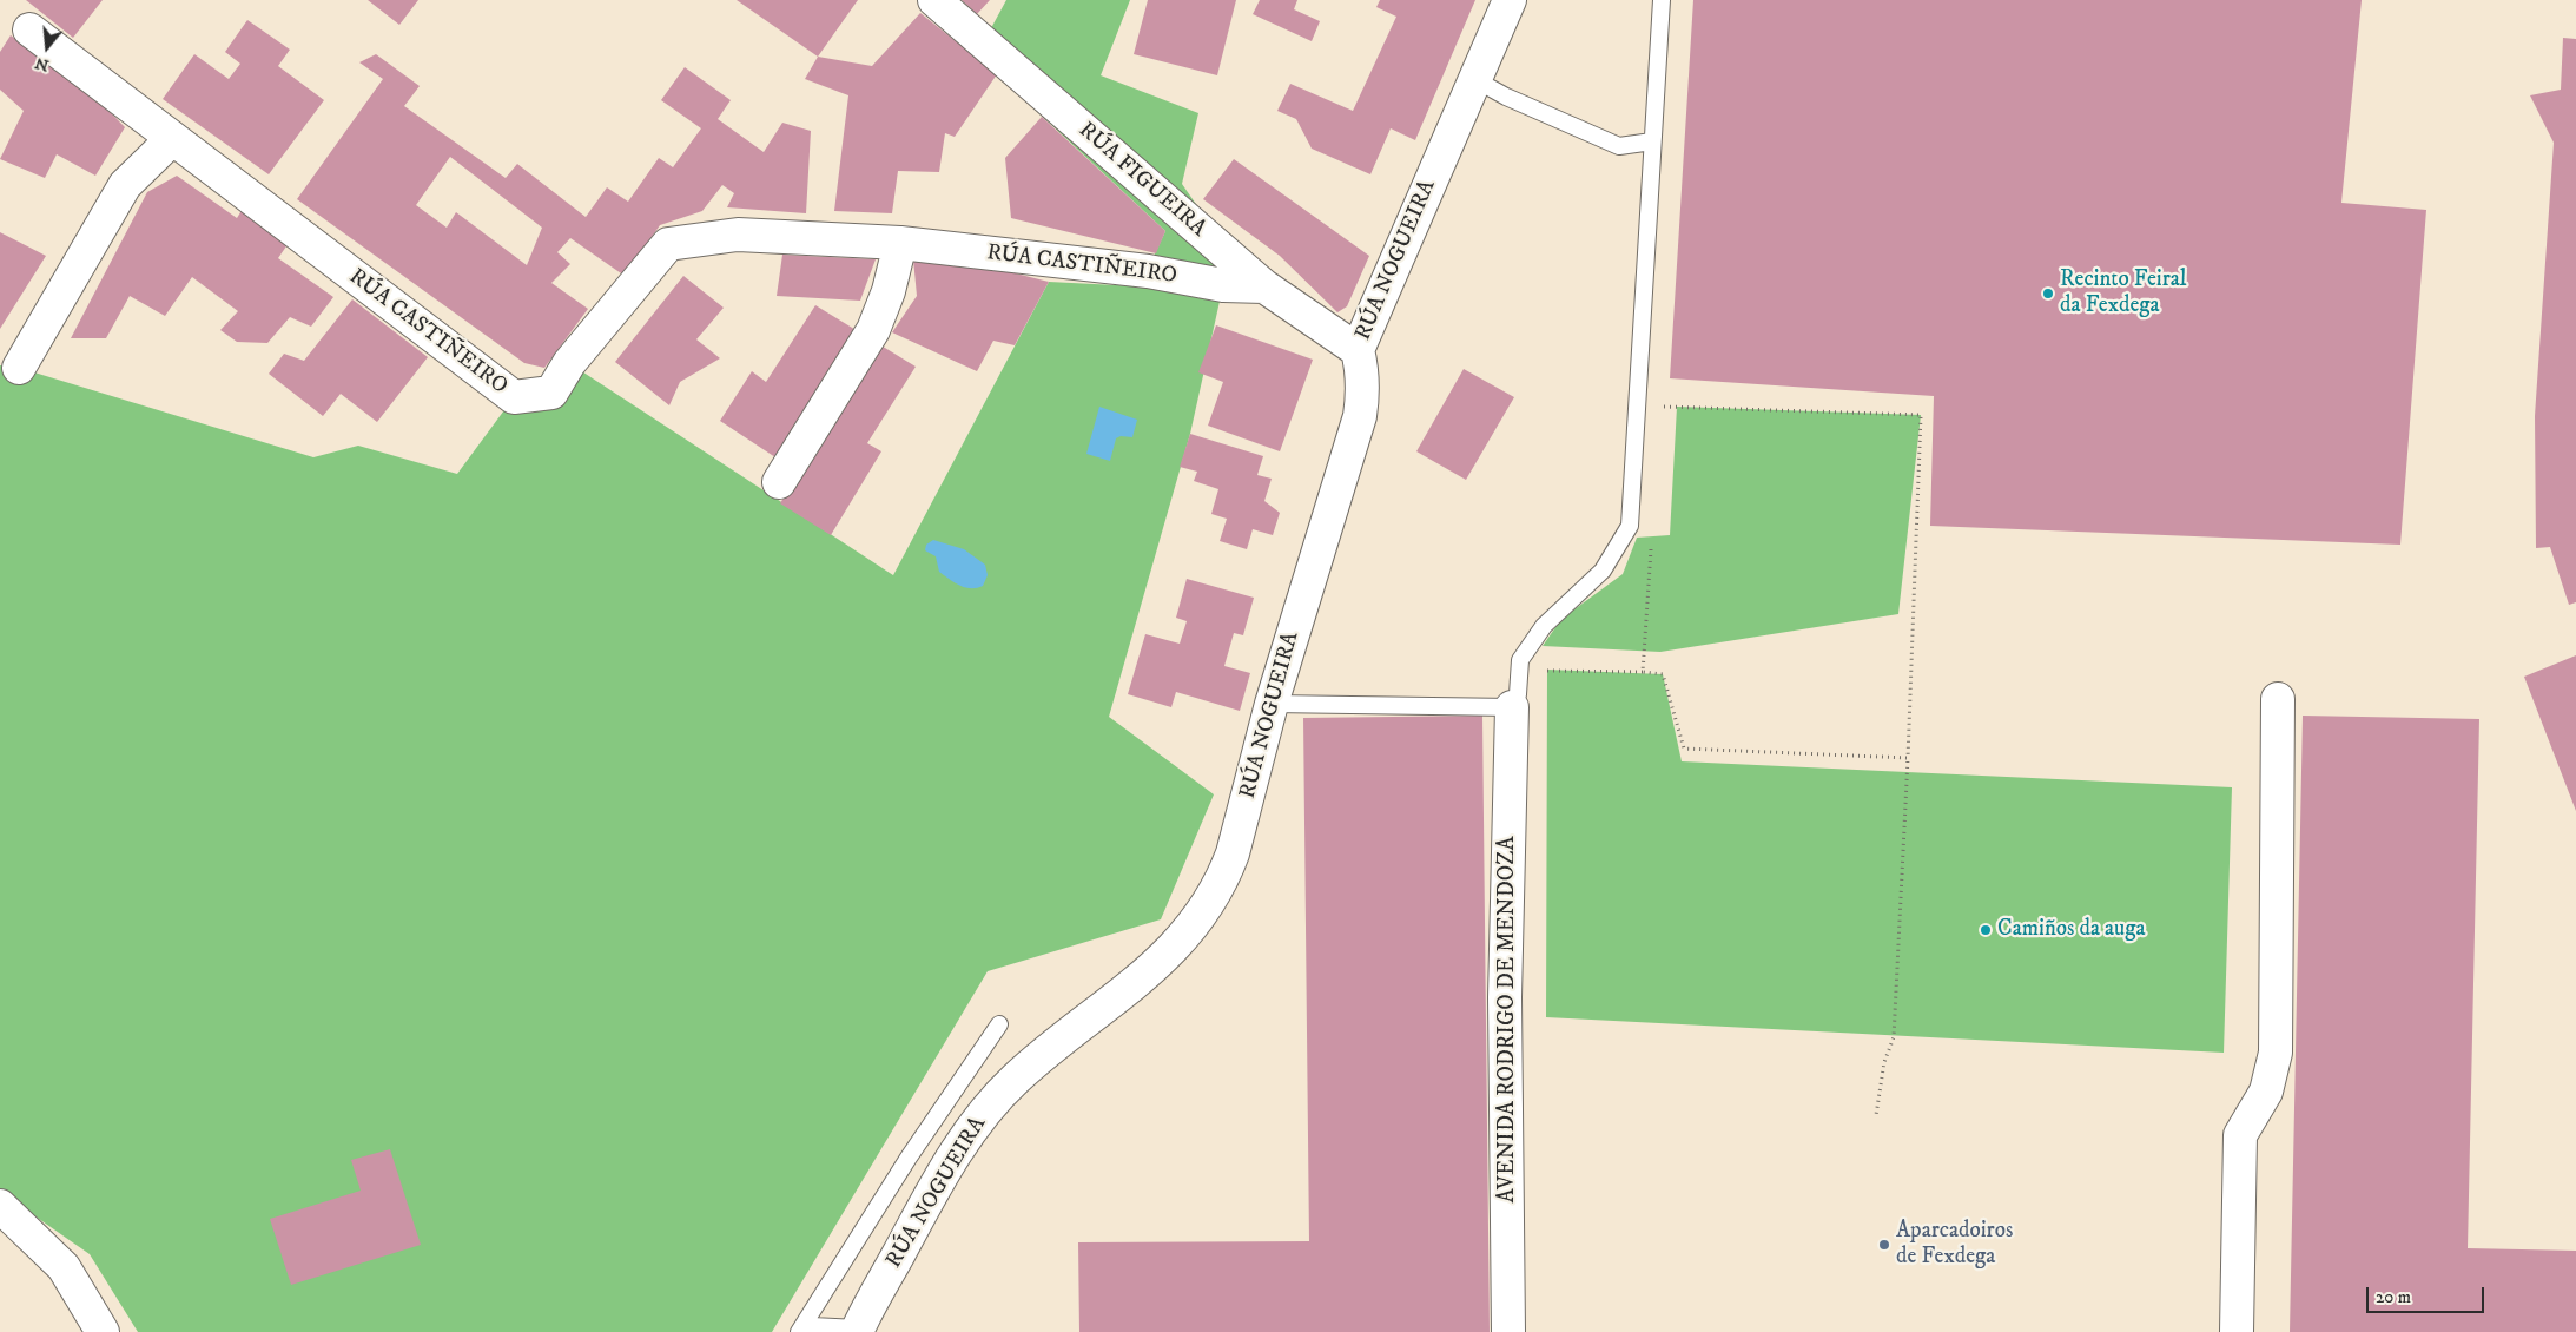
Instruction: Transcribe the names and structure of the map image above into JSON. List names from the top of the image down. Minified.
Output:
{"streets":{"street":["RÚA FIGUEIRA","RÚA NOGUEIRA","RÚA CASTIÑEIRO","AVENIDA RODRIGO DE MENDOZA"]},"crossings":[["RÚA FIGUEIRA","RÚA NOGUEIRA"],["RÚA FIGUEIRA","RÚA CASTIÑEIRO"]],"places":["Recinto Feiral da Fexdega","Camiños da auga","Aparcadoiros de Fexdega"],"scale_bar":"20 m","north":"bottom"}
